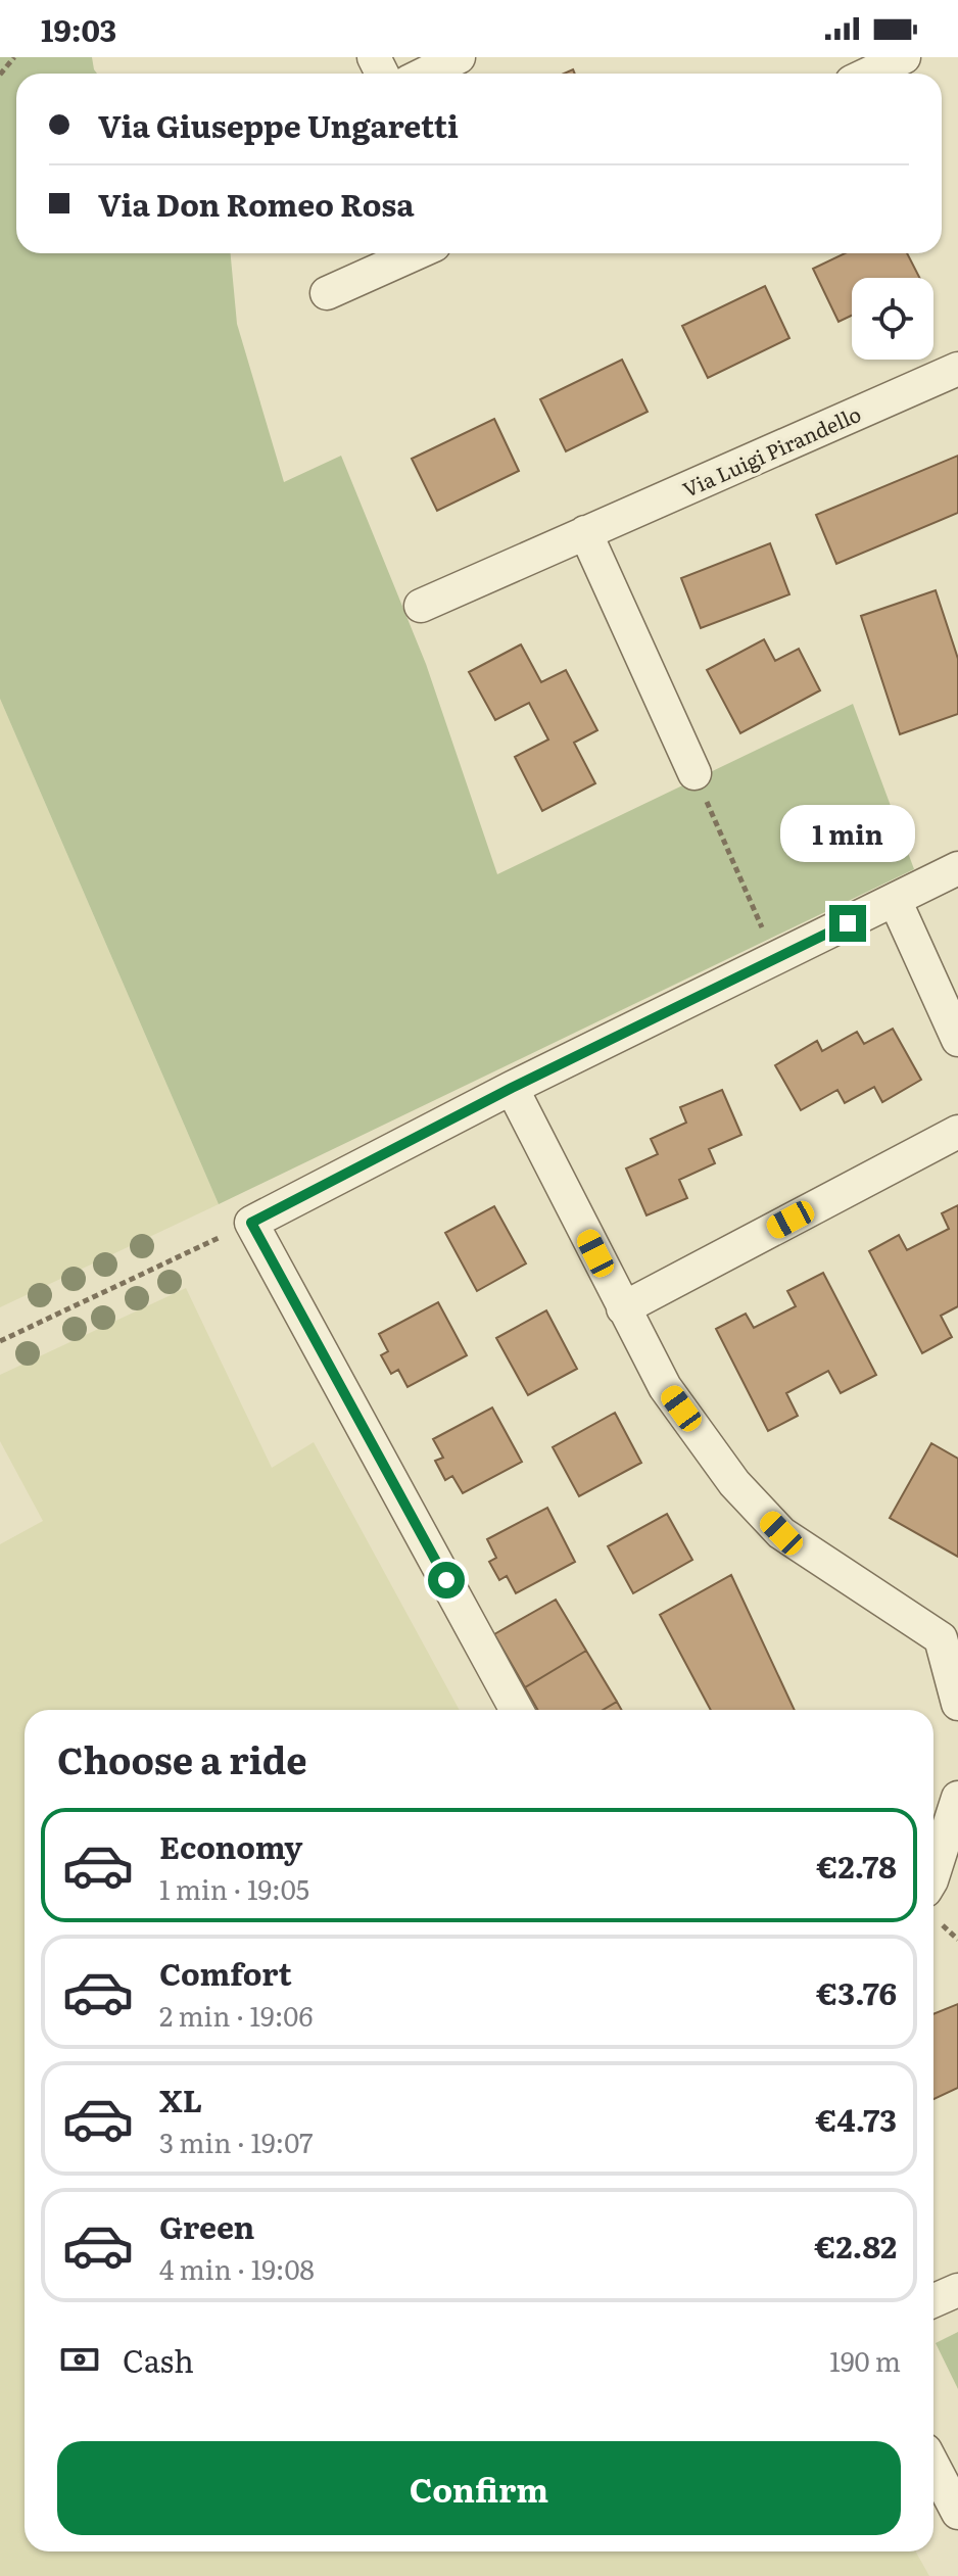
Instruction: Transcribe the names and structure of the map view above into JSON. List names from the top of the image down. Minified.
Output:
{"streets":{"street":["Via Luigi Pirandello"]},"page":{"status":"19:03","banner":["Via Giuseppe Ungaretti","Via Don Romeo Rosa"],"bubble":"1 min","heading":"Choose a ride","list":[{"name":"Economy","note":"1 min · 19:05","value":"€2.78"},{"name":"Comfort","note":"2 min · 19:06","value":"€3.76"},{"name":"XL","note":"3 min · 19:07","value":"€4.73"},{"name":"Green","note":"4 min · 19:08","value":"€2.82"}],"pay":["Cash","190 m"],"buttons":"Confirm"}}
